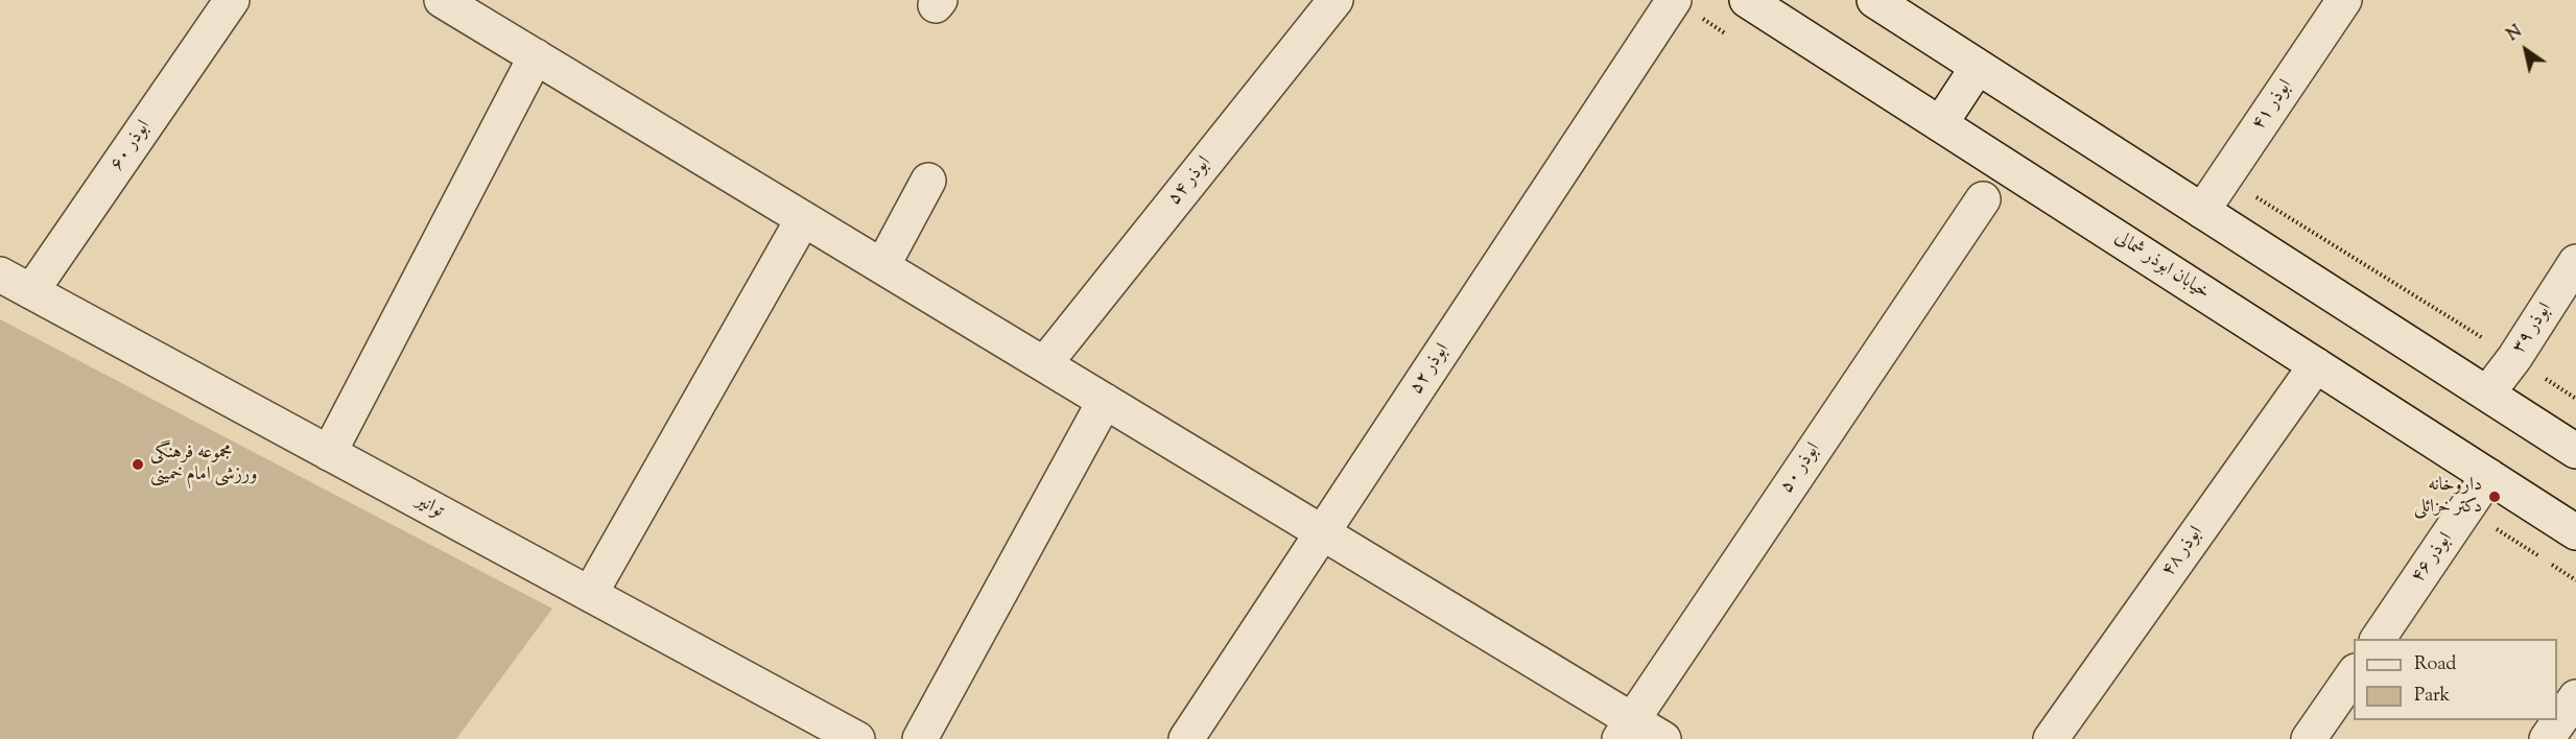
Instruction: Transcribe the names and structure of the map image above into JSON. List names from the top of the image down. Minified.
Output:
{"streets":{"street":["ابوذر ۴۱","ابوذر ۶۰","ابوذر ۵۴","خیابان ابوذر شمالی","ابوذر ۳۹","ابوذر ۵۲","ابوذر ۵۰","توانیر","ابوذر ۴۸","ابوذر ۴۶"]},"crossings":[["ابوذر ۶۰","توانیر"],["خیابان ابوذر شمالی","ابوذر ۴۸"],["خیابان ابوذر شمالی","ابوذر ۴۶"]],"places":["مجموعه فرهنگی ورزشی امام خمینی","داروخانه دکتر خزائلی"],"legend":["Road","Park"],"north":"top left"}
